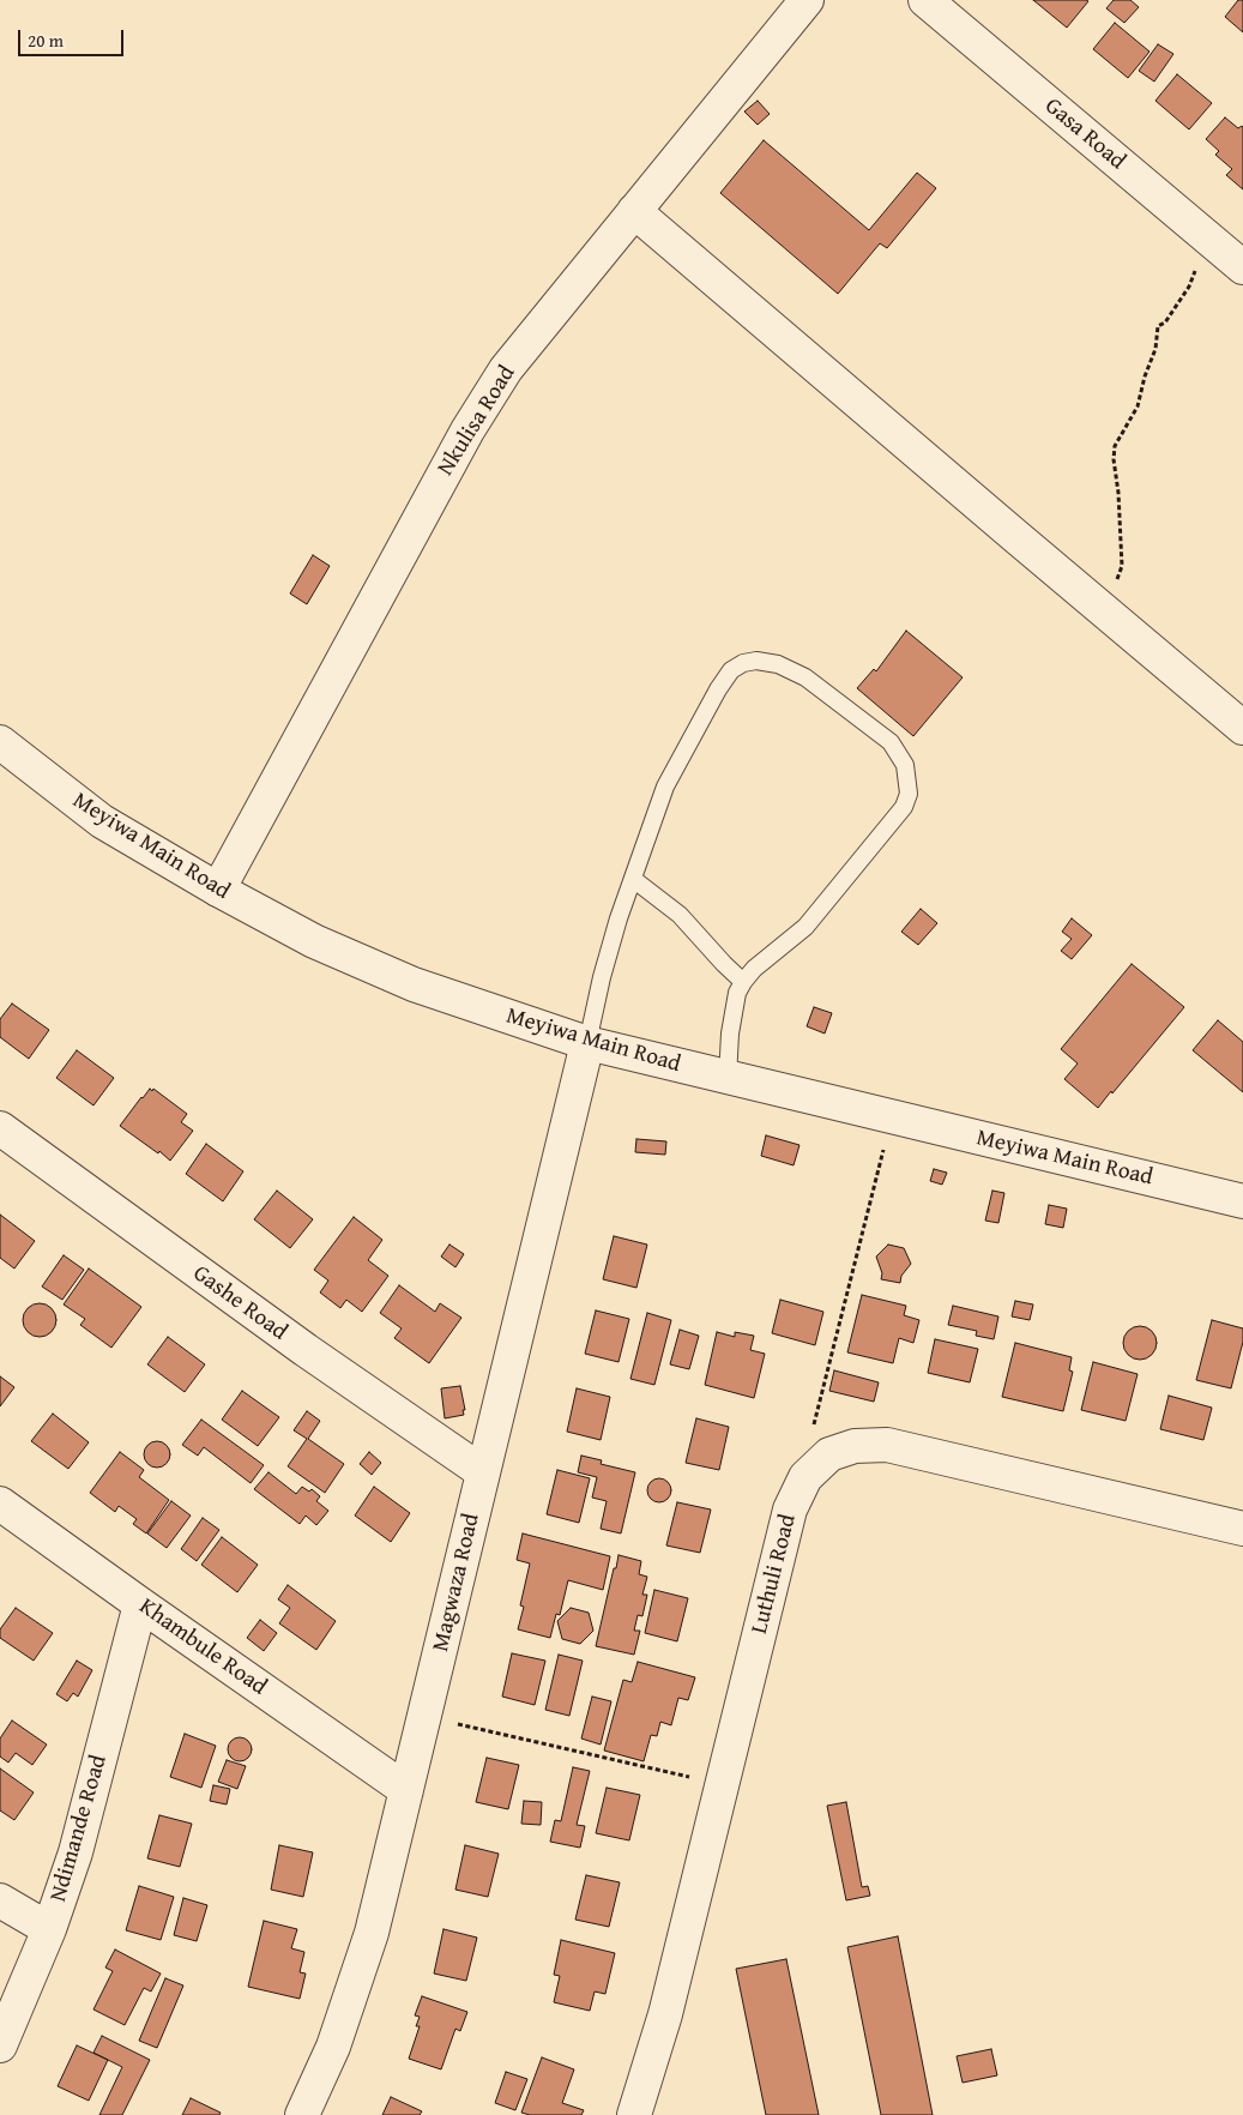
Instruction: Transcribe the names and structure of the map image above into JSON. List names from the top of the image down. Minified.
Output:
{"streets":{"street":["Gasa Road","Nkulisa Road","Meyiwa Main Road","Gashe Road","Luthuli Road","Magwaza Road","Khambule Road","Ndimande Road"]},"crossings":[["Nkulisa Road","Meyiwa Main Road"],["Meyiwa Main Road","Magwaza Road"],["Gashe Road","Magwaza Road"],["Magwaza Road","Khambule Road"],["Khambule Road","Ndimande Road"]],"scale_bar":"20 m"}
